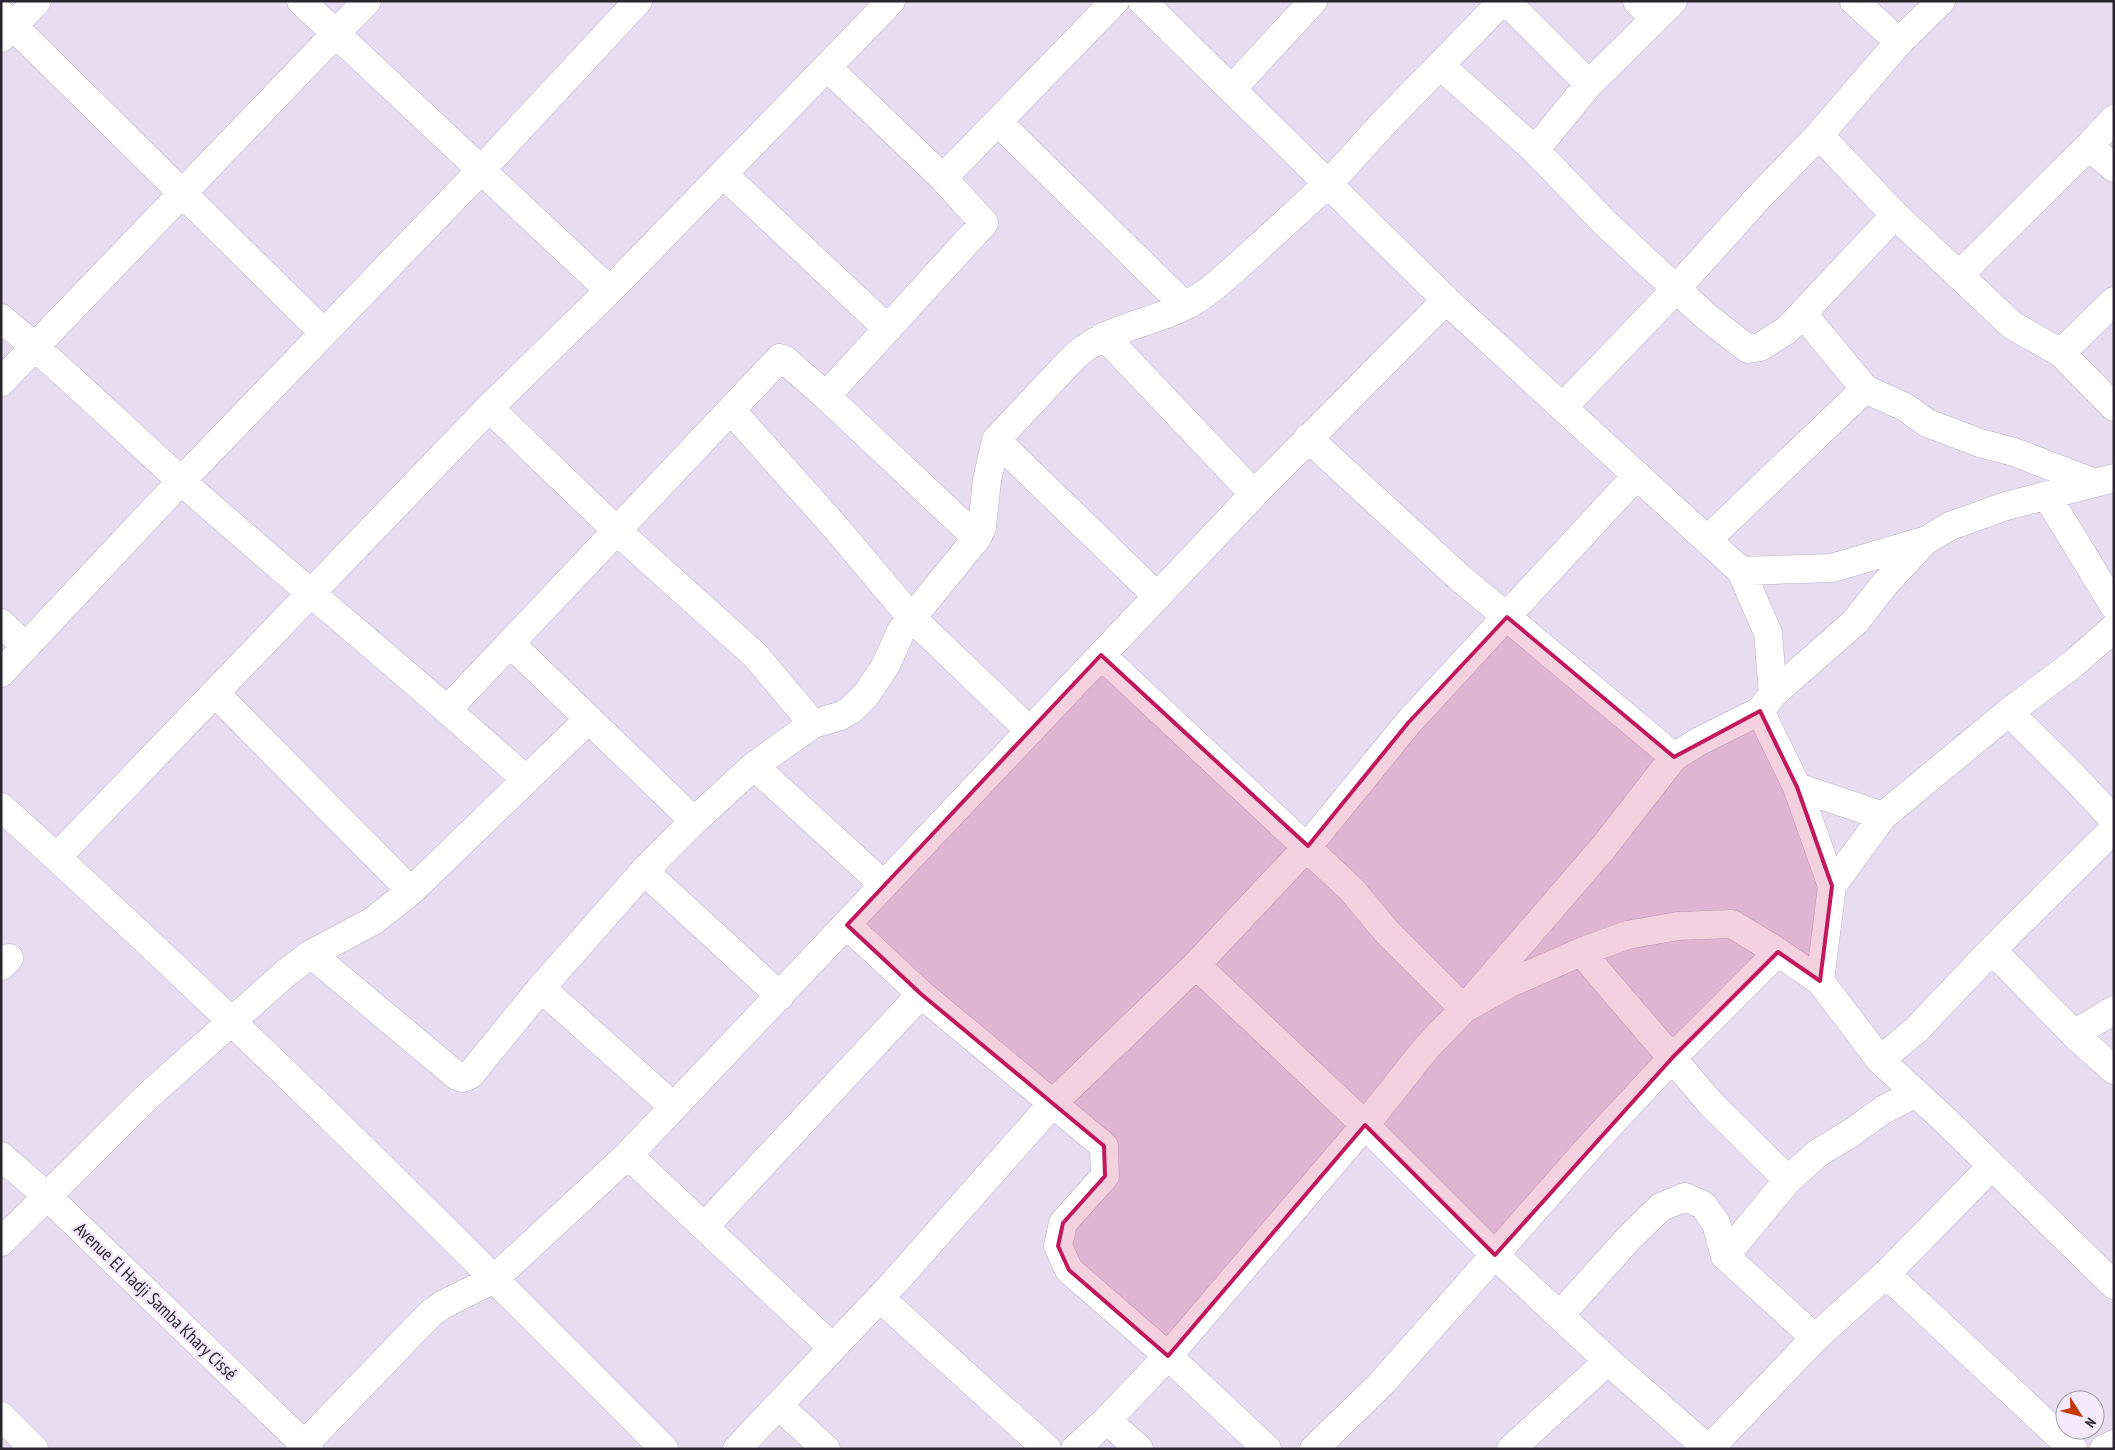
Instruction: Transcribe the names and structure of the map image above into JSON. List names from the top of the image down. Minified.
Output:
{"streets":{"street":["Avenue El Hadji Samba Khary Cissé"]},"north":"bottom right"}
